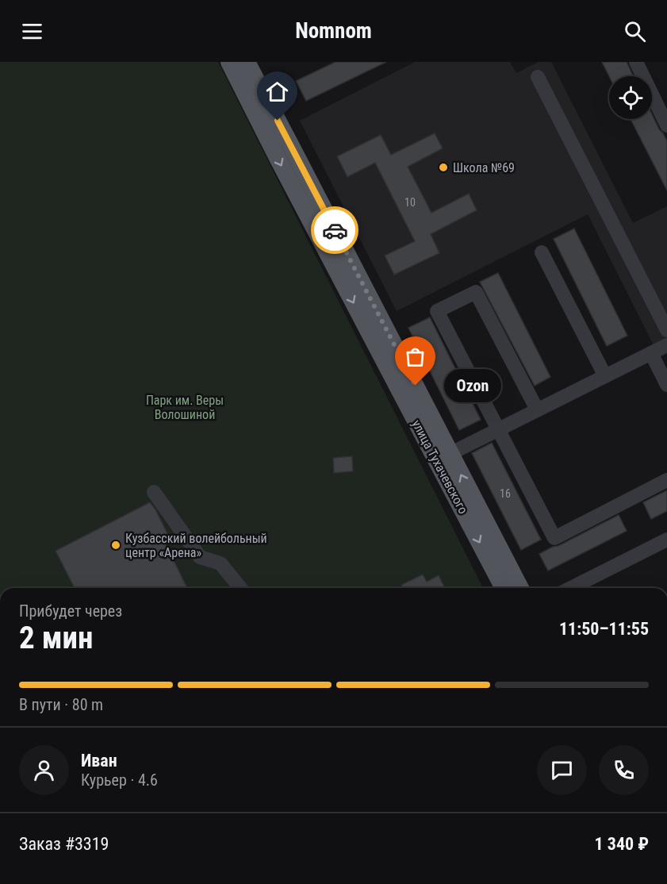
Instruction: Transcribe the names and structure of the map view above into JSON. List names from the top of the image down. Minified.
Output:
{"streets":{"main road":["улица Тухачевского"]},"parks":["Парк им. Веры Волошиной"],"places":["Школа №69","Ozon","Кузбасский волейбольный центр «Арена»"],"house_numbers":["10","16"],"page":{"header":"Nomnom","bubble":"Ozon","heading":["2 мин","Прибудет через","11:50–11:55"],"panel":["Иван","Курьер · 4.6","Заказ #3319","1 340 ₽"],"bar":"В пути · 80 m"}}
